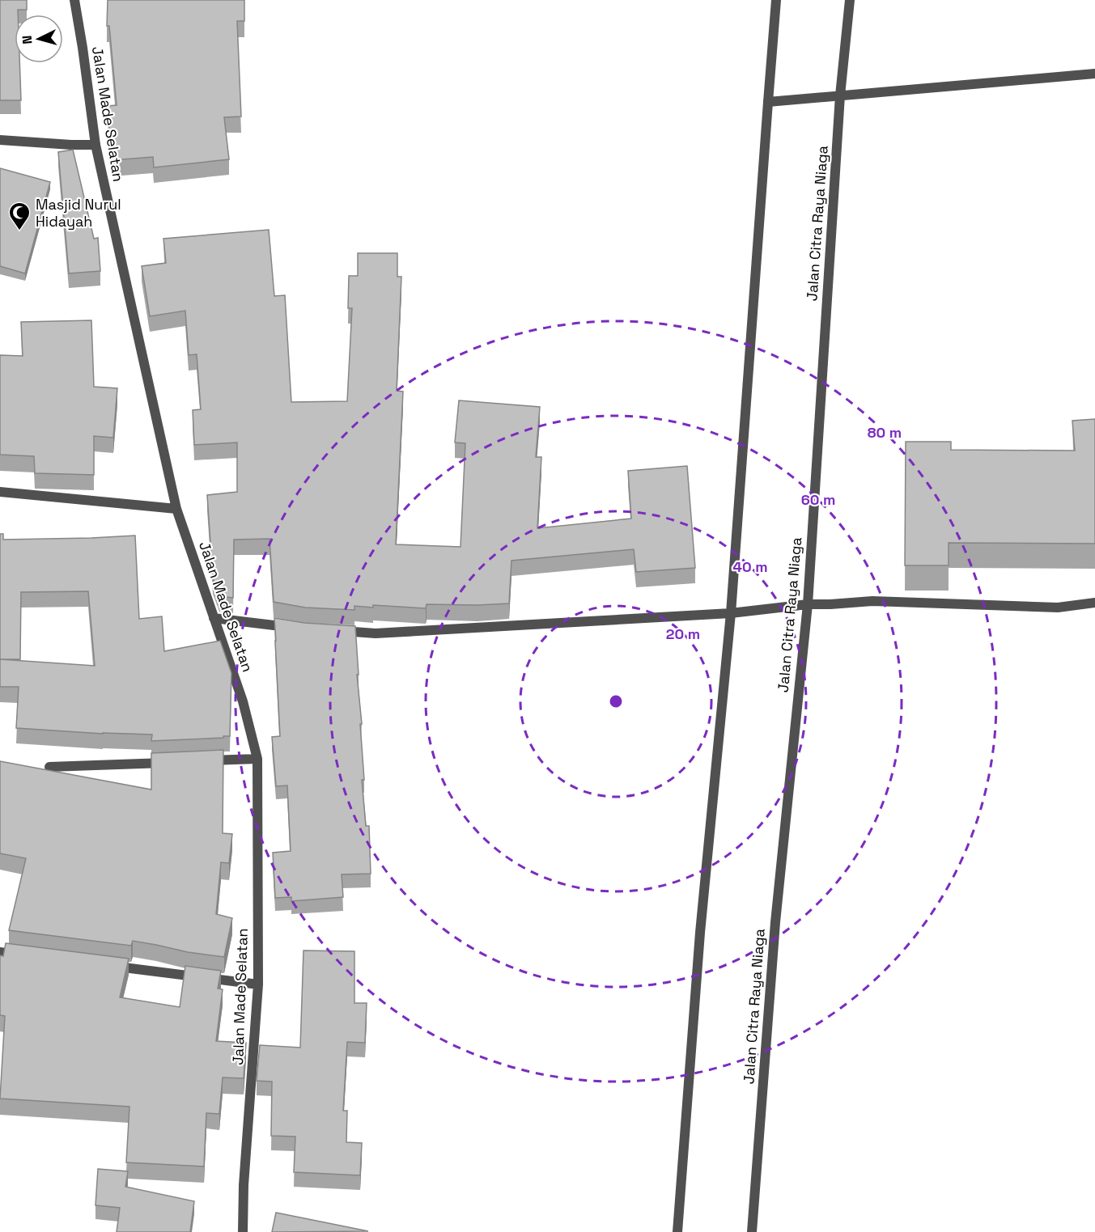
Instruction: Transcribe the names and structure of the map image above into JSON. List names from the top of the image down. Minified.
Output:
{"streets":{"street":["Jalan Made Selatan","Jalan Citra Raya Niaga"]},"places":{"mosque":["Masjid Nurul Hidayah"]},"north":"left","rings":["80 m","60 m","40 m","20 m"]}
